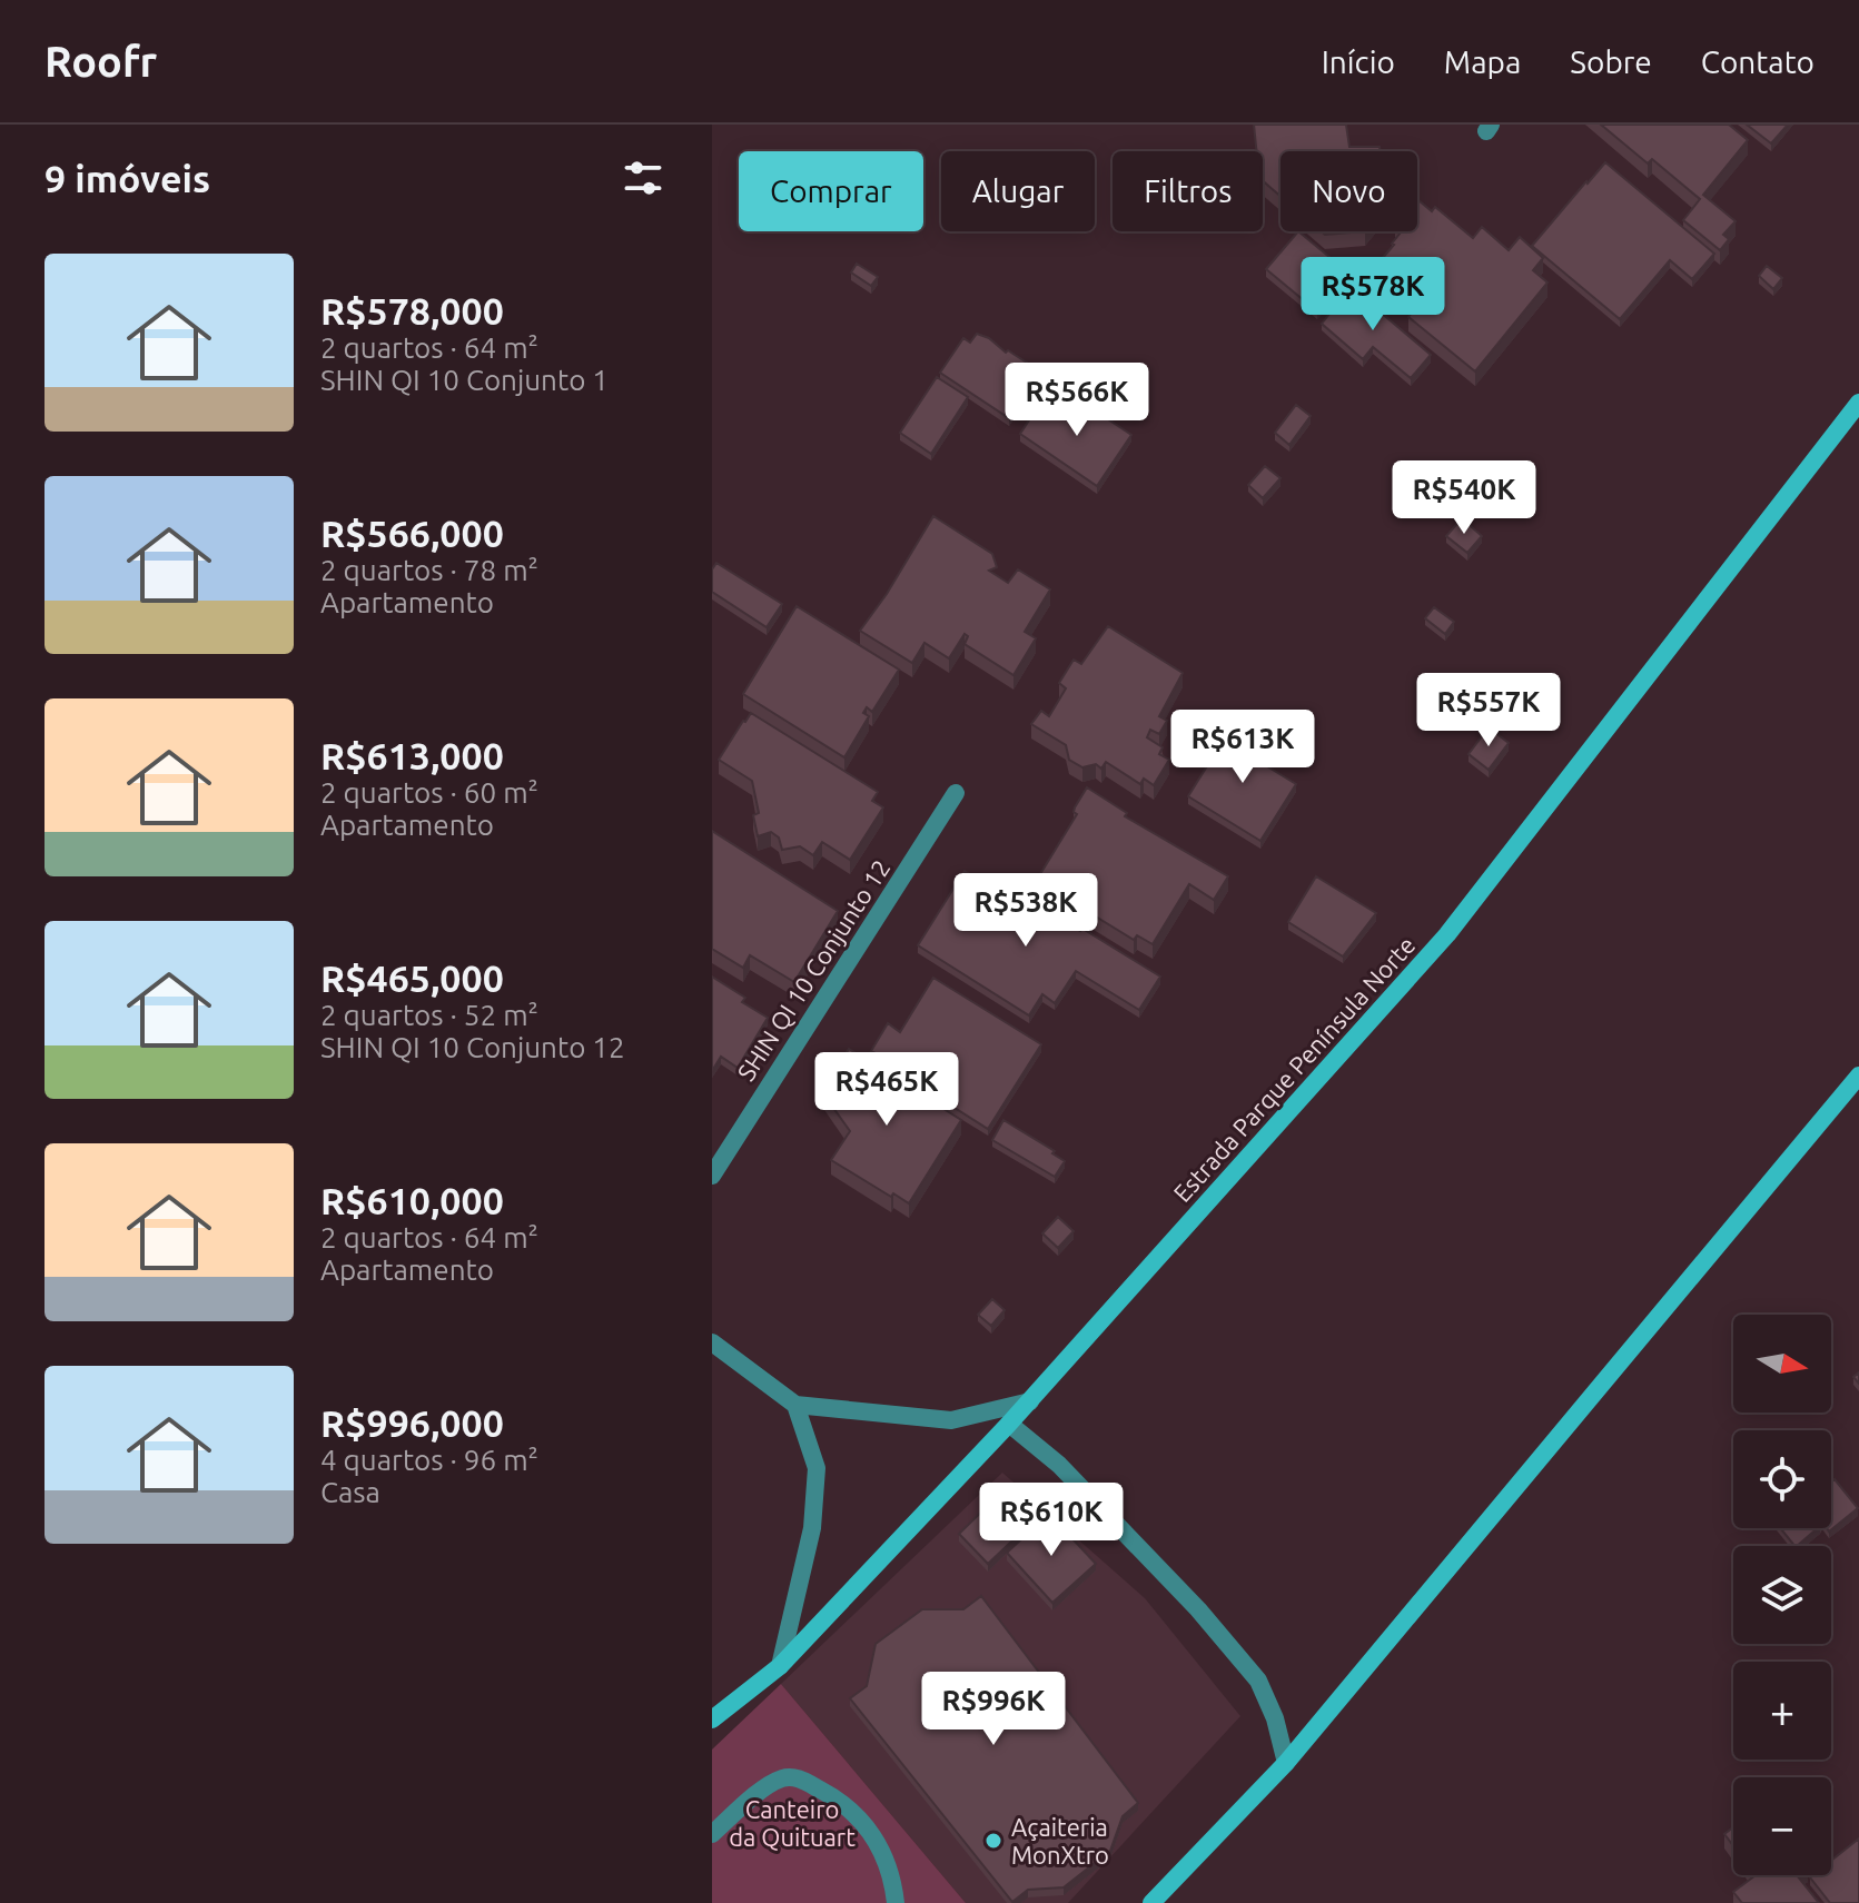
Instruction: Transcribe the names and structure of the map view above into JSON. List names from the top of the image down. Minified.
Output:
{"streets":{"main road":["Estrada Parque Península Norte"],"street":["SHIN QI 10 Conjunto 12"]},"parks":["Canteiro da Quituart"],"places":["Açaiteria MonXtro"],"north":"right","page":{"header":"Roofr","nav":["Início","Mapa","Sobre","Contato"],"heading":"9 imóveis","chip":["Comprar","Alugar","Filtros","Novo"],"list":[{"name":"R$578,000","note":"2 quartos · 64 m² · SHIN QI 10 Conjunto 1"},{"name":"R$566,000","note":"2 quartos · 78 m² · Apartamento"},{"name":"R$613,000","note":"2 quartos · 60 m² · Apartamento"},{"name":"R$465,000","note":"2 quartos · 52 m² · SHIN QI 10 Conjunto 12"},{"name":"R$610,000","note":"2 quartos · 64 m² · Apartamento"},{"name":"R$996,000","note":"4 quartos · 96 m² · Casa"}],"price":["R$578K","R$566K","R$540K","R$557K","R$613K","R$538K","R$465K","R$610K","R$996K"],"map_buttons":["+","−"]}}
